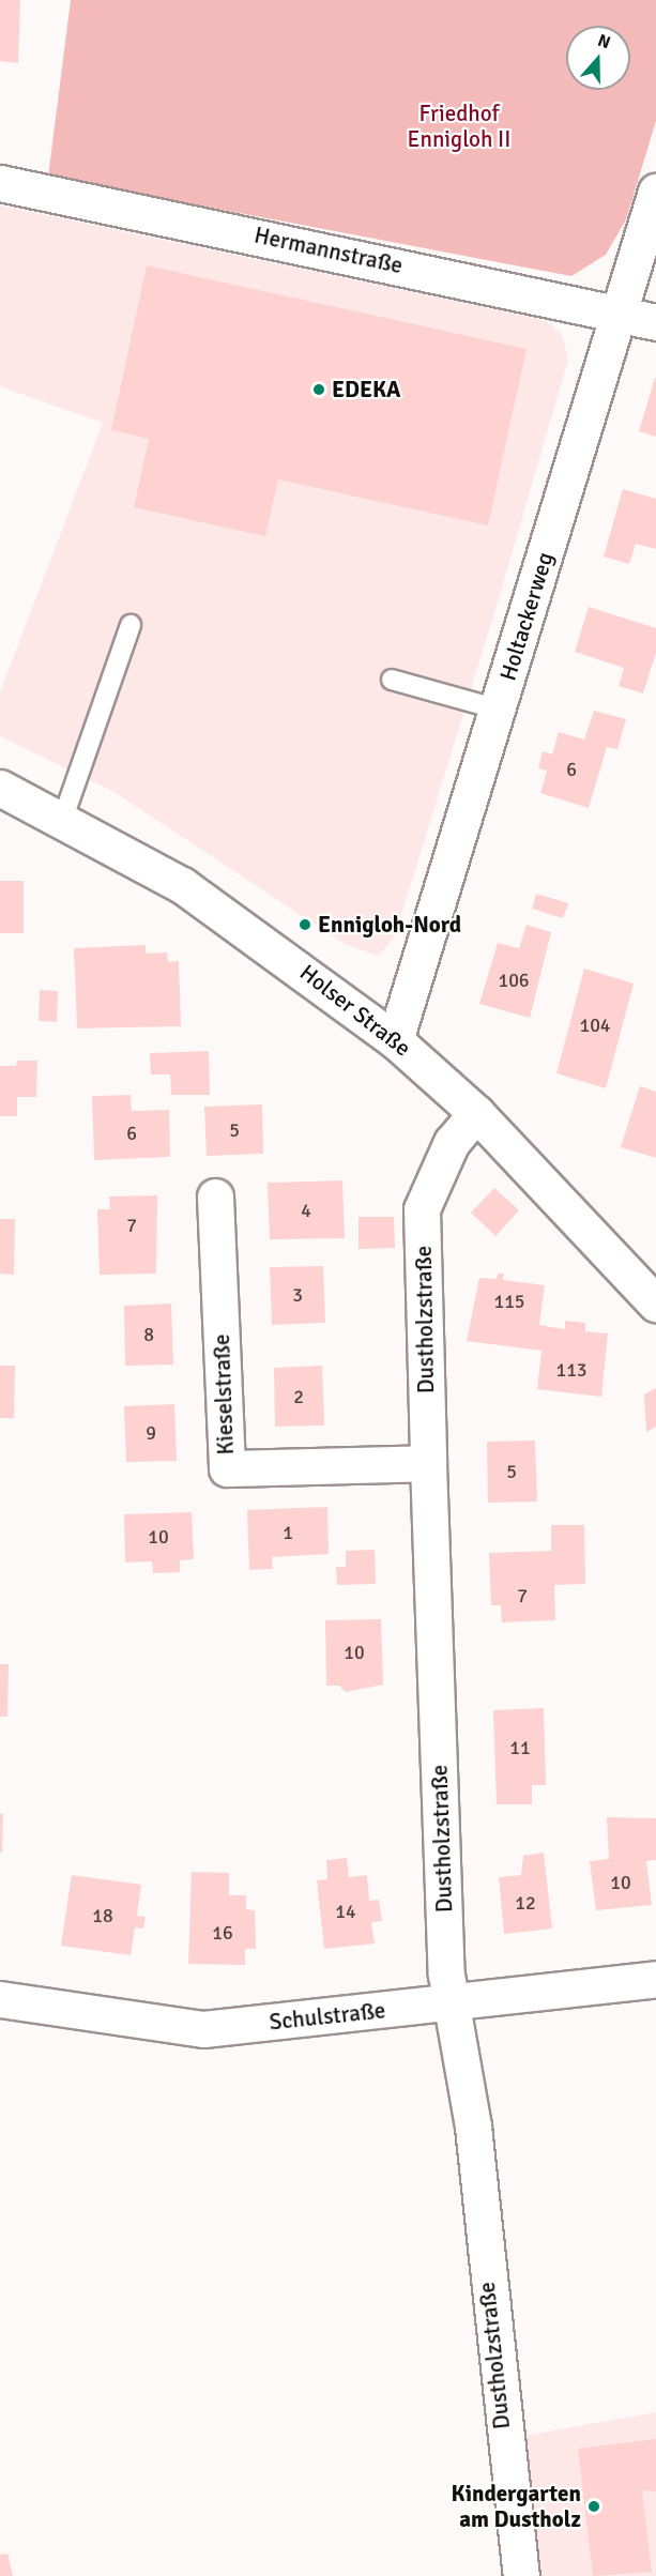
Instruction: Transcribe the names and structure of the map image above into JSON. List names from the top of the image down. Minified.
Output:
{"streets":{"street":["Hermannstraße","Holtackerweg","Holser Straße","Dustholzstraße","Kieselstraße","Schulstraße"]},"crossings":[["Hermannstraße","Holtackerweg"],["Holtackerweg","Holser Straße"],["Holser Straße","Dustholzstraße"],["Dustholzstraße","Kieselstraße"],["Dustholzstraße","Schulstraße"]],"parks":["Friedhof Ennigloh II"],"places":["EDEKA","Ennigloh-Nord","Kindergarten am Dustholz"],"house_numbers":["6","106","104","5","6","4","7","3","115","8","113","2","9","5","1","10","7","10","11","10","12","14","18","16"],"north":"top"}
